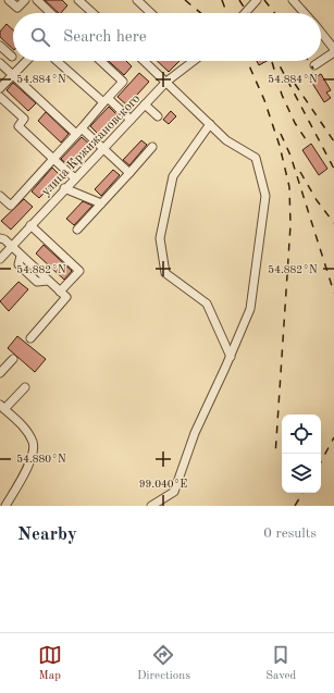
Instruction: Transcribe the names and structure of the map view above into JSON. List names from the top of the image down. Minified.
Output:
{"streets":{"street":["улица Кржижановского"]},"page":{"search":"Search here","heading":["Nearby","0 results"],"nav":["Map","Directions","Saved"]},"coordinates":["54.884°N","54.882°N","54.880°N","99.040°E"]}
